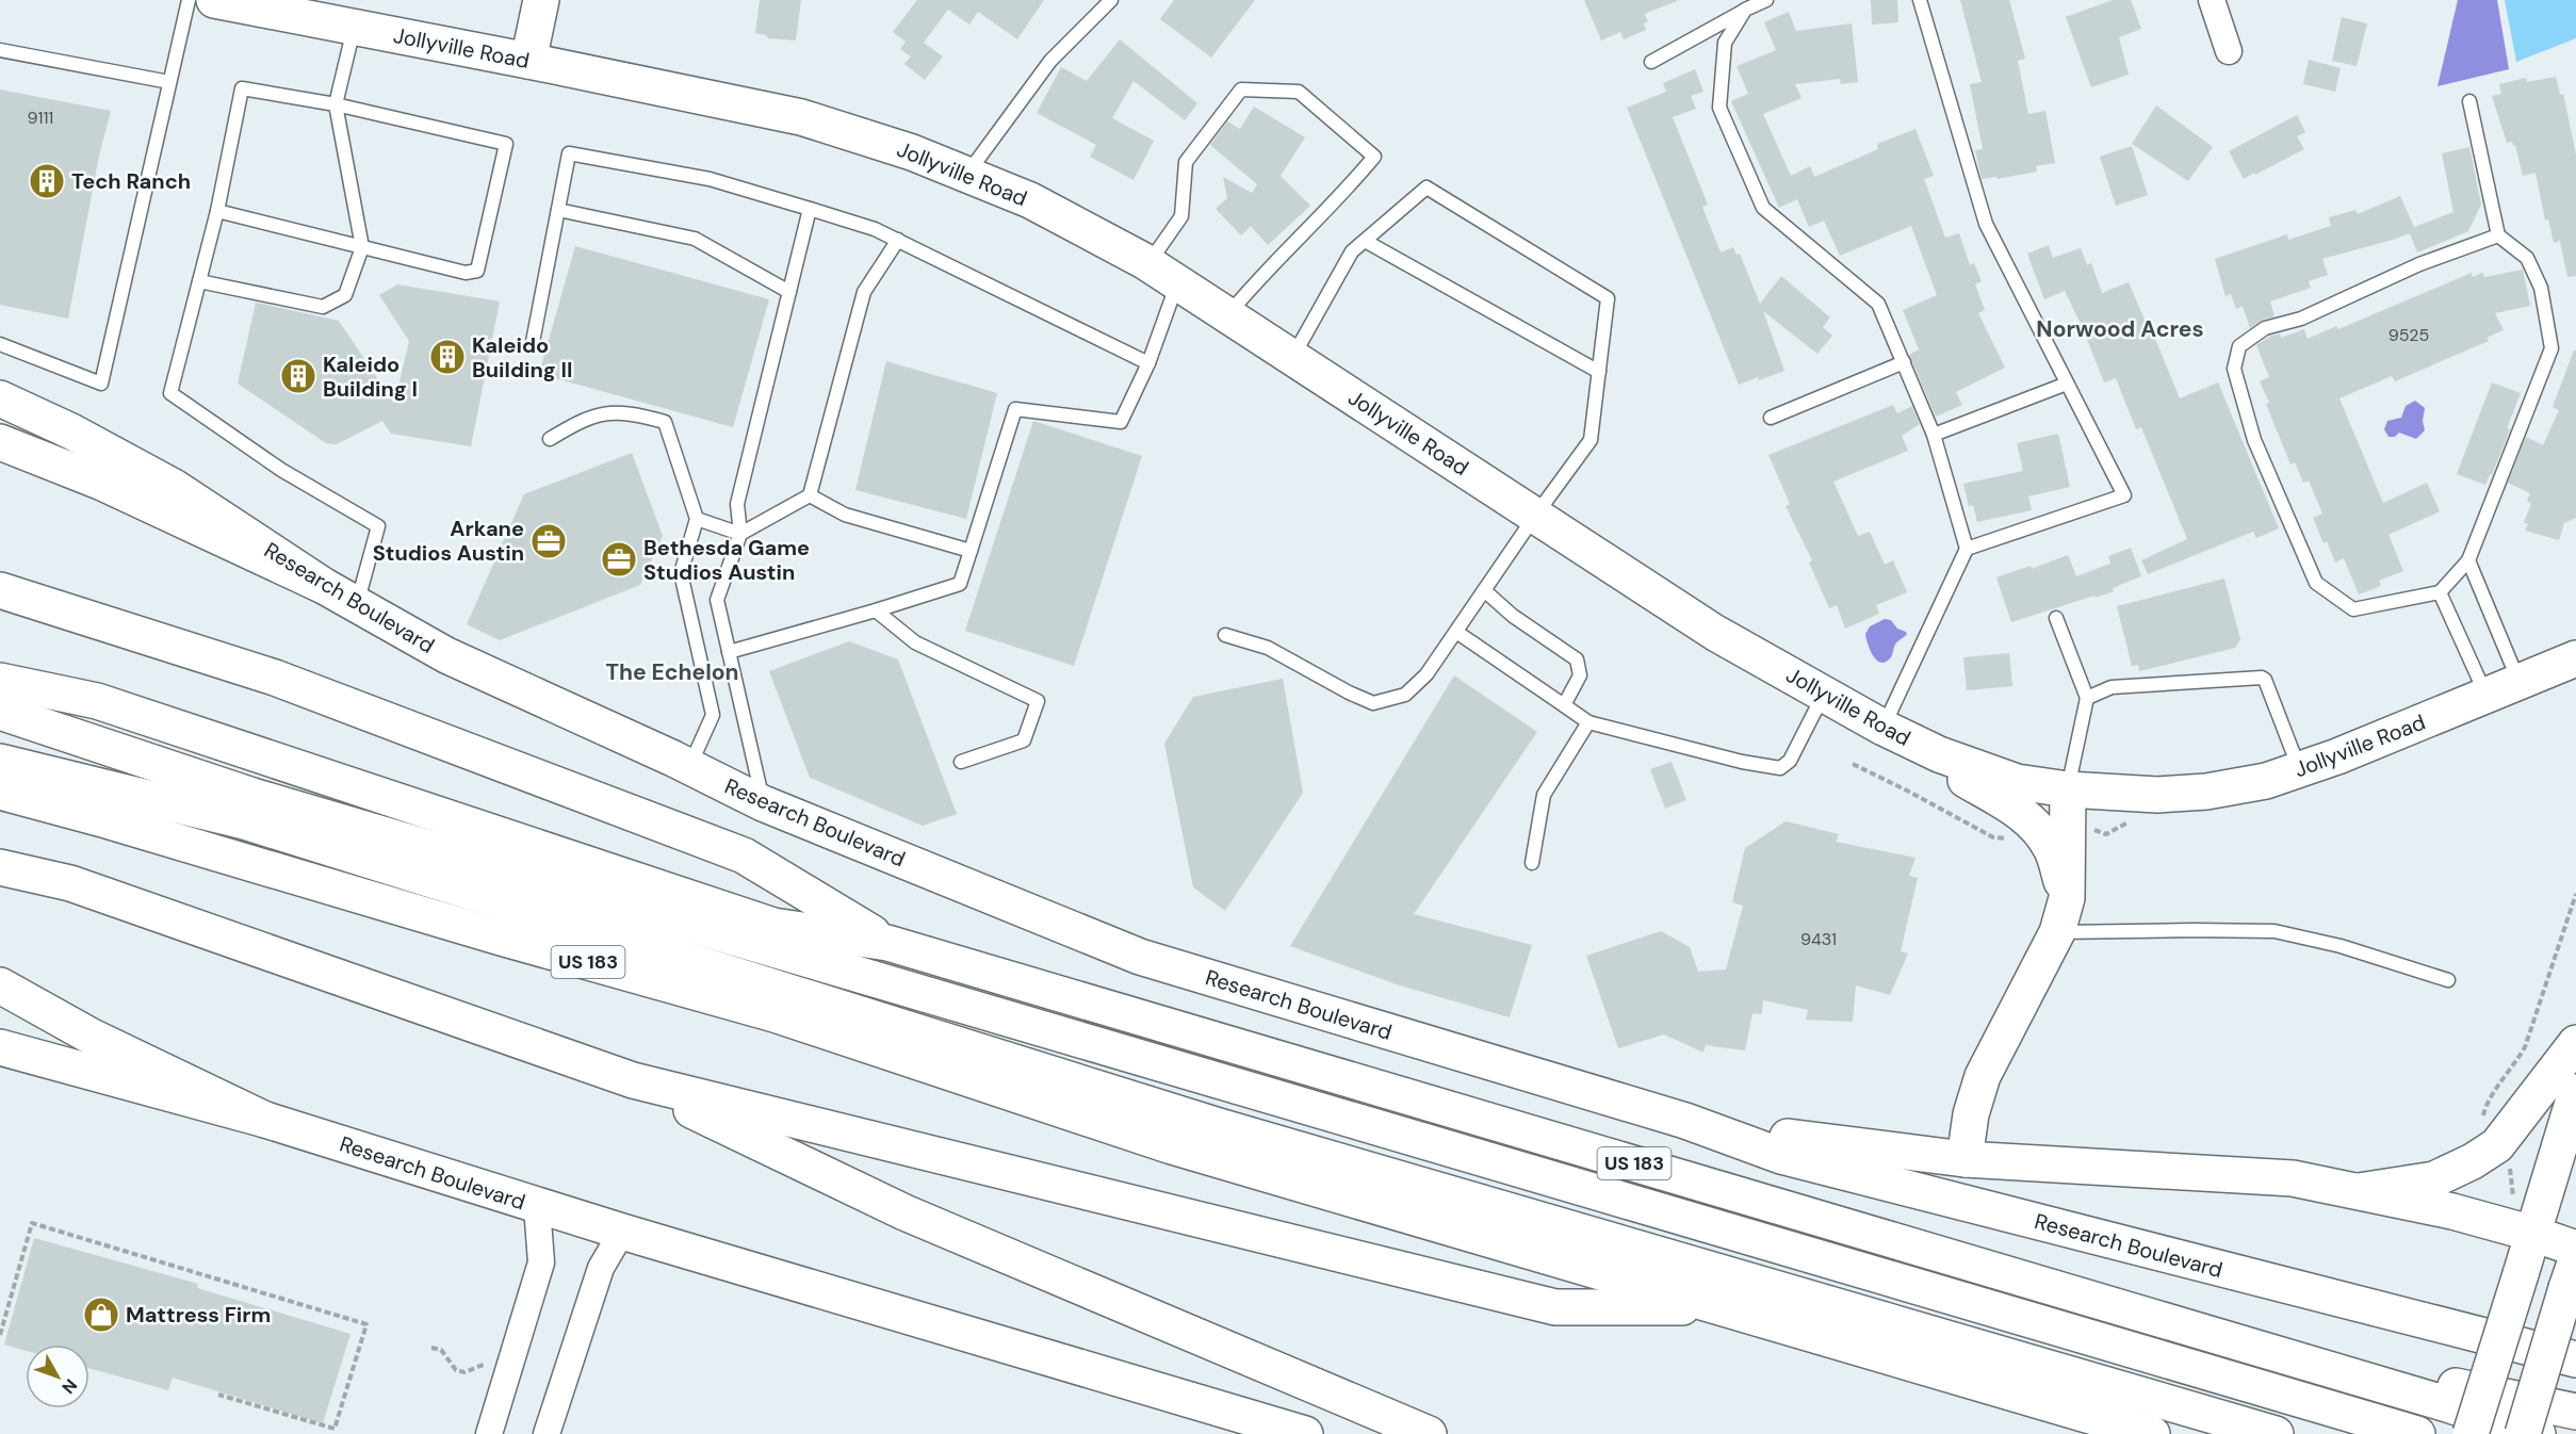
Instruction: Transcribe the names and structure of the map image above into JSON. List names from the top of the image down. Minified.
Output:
{"streets":{"main road":["Jollyville Road","Research Boulevard","US 183"]},"districts":["Norwood Acres","The Echelon"],"places":{"building":["Tech Ranch","Kaleido Building II","Kaleido Building I"],"office":["Arkane Studios Austin","Bethesda Game Studios Austin"],"shop":["Mattress Firm"]},"house_numbers":["9111","9525","9431"],"north":"bottom right"}
